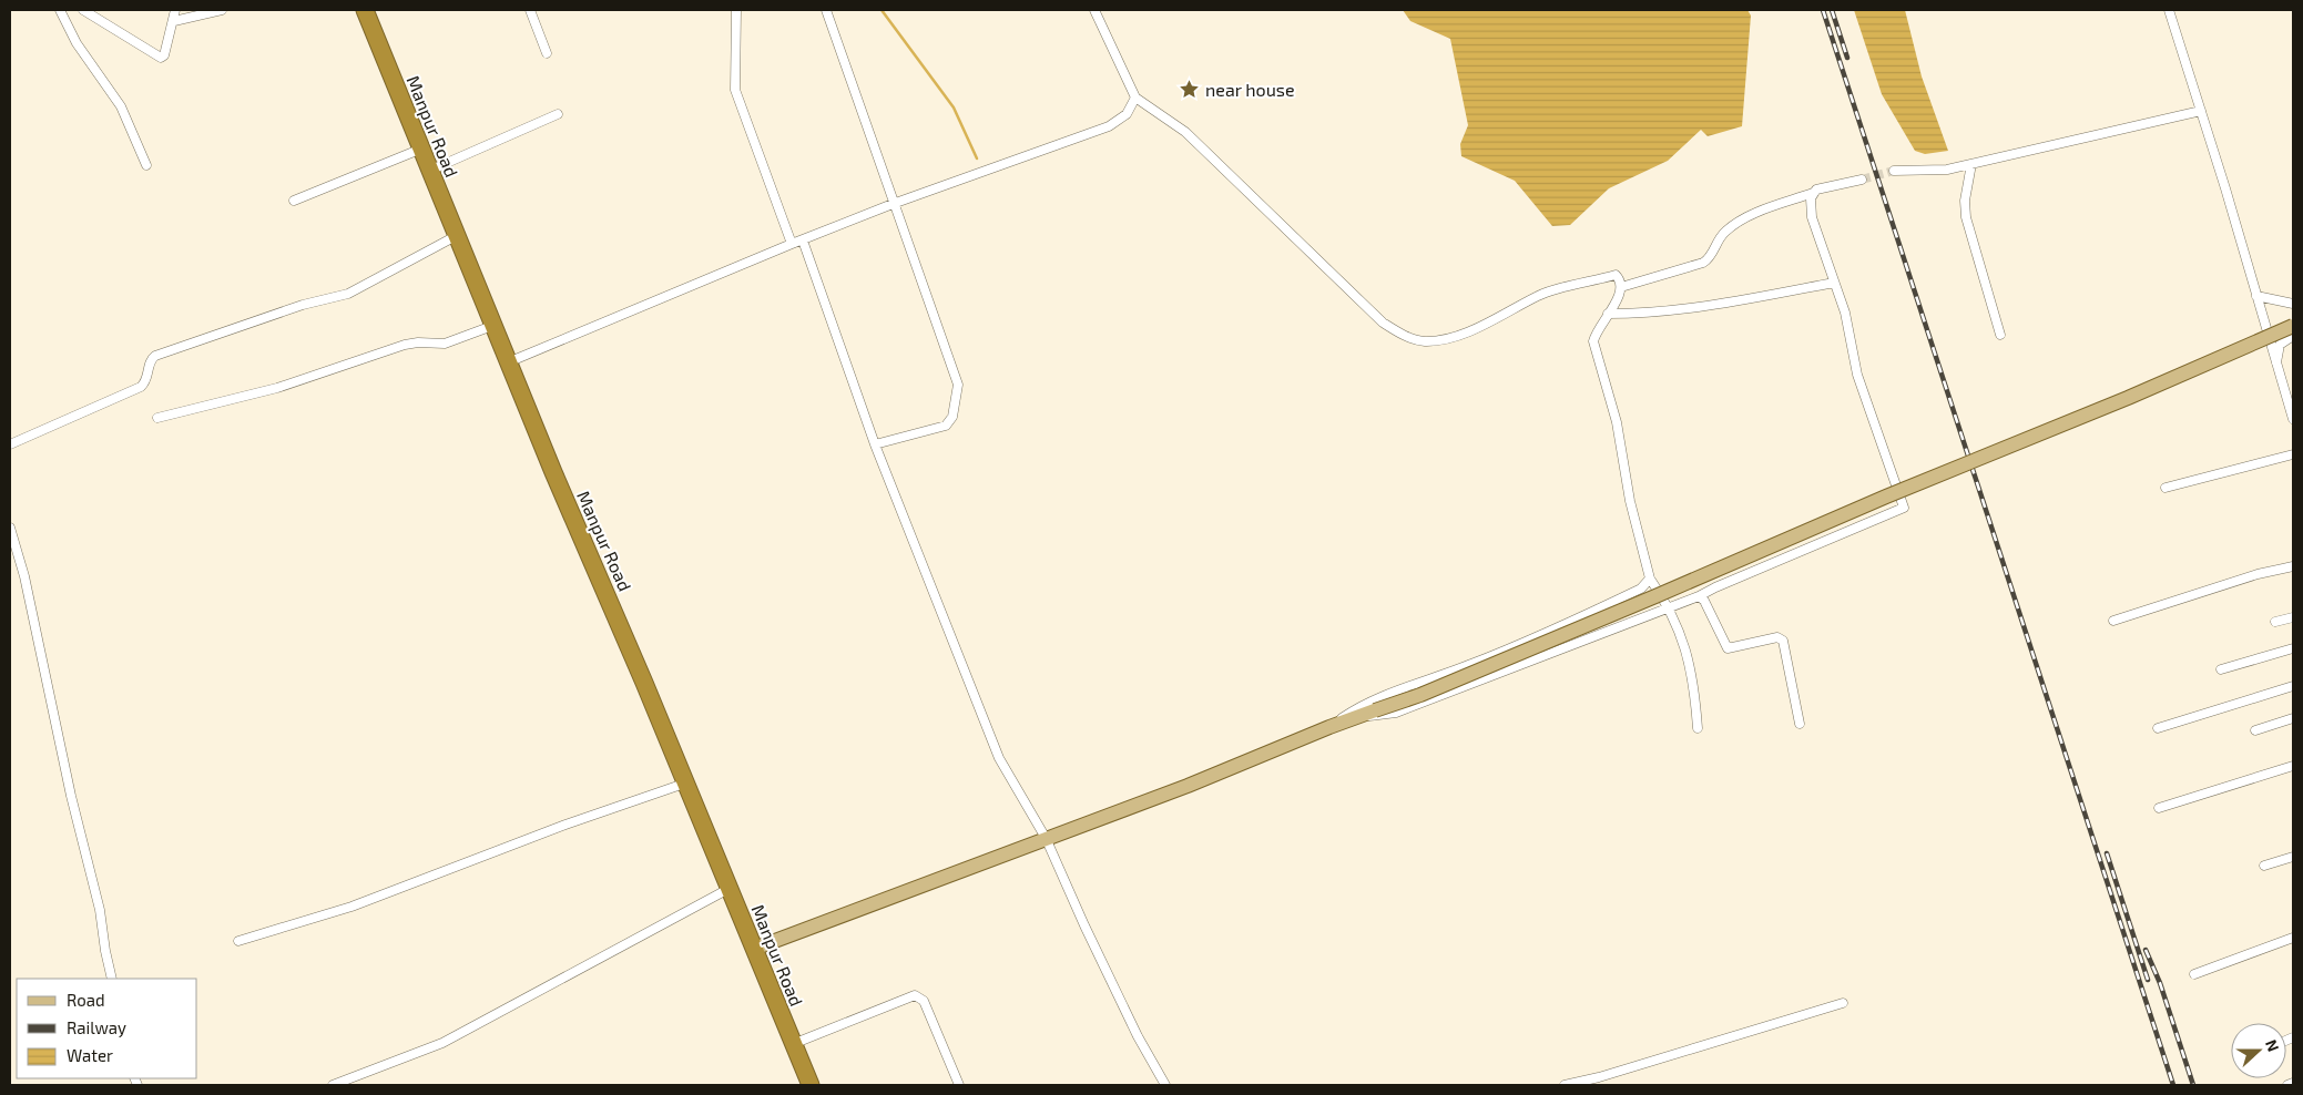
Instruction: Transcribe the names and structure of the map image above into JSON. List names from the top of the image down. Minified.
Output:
{"streets":{"highway":["Manpur Road"]},"places":{"place":["near house"]},"legend":["Road","Railway","Water"],"north":"right"}
